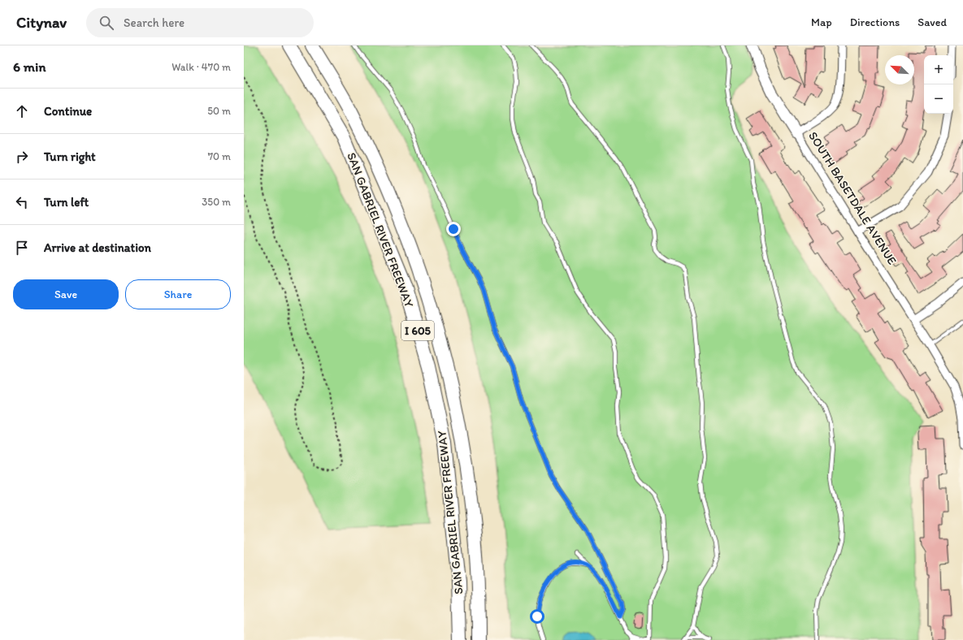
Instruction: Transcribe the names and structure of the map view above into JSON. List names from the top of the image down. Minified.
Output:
{"streets":{"highway":["SAN GABRIEL RIVER FREEWAY","I 605"],"street":["SOUTH BASETDALE AVENUE"]},"north":"top left","page":{"header":"Citynav","search":"Search here","nav":["Map","Directions","Saved"],"heading":["6 min","Walk · 470 m"],"map_buttons":["+","−"],"list":[["Continue","50 m"],["Turn right","70 m"],["Turn left","350 m"],"Arrive at destination"],"buttons":["Save","Share"]}}
